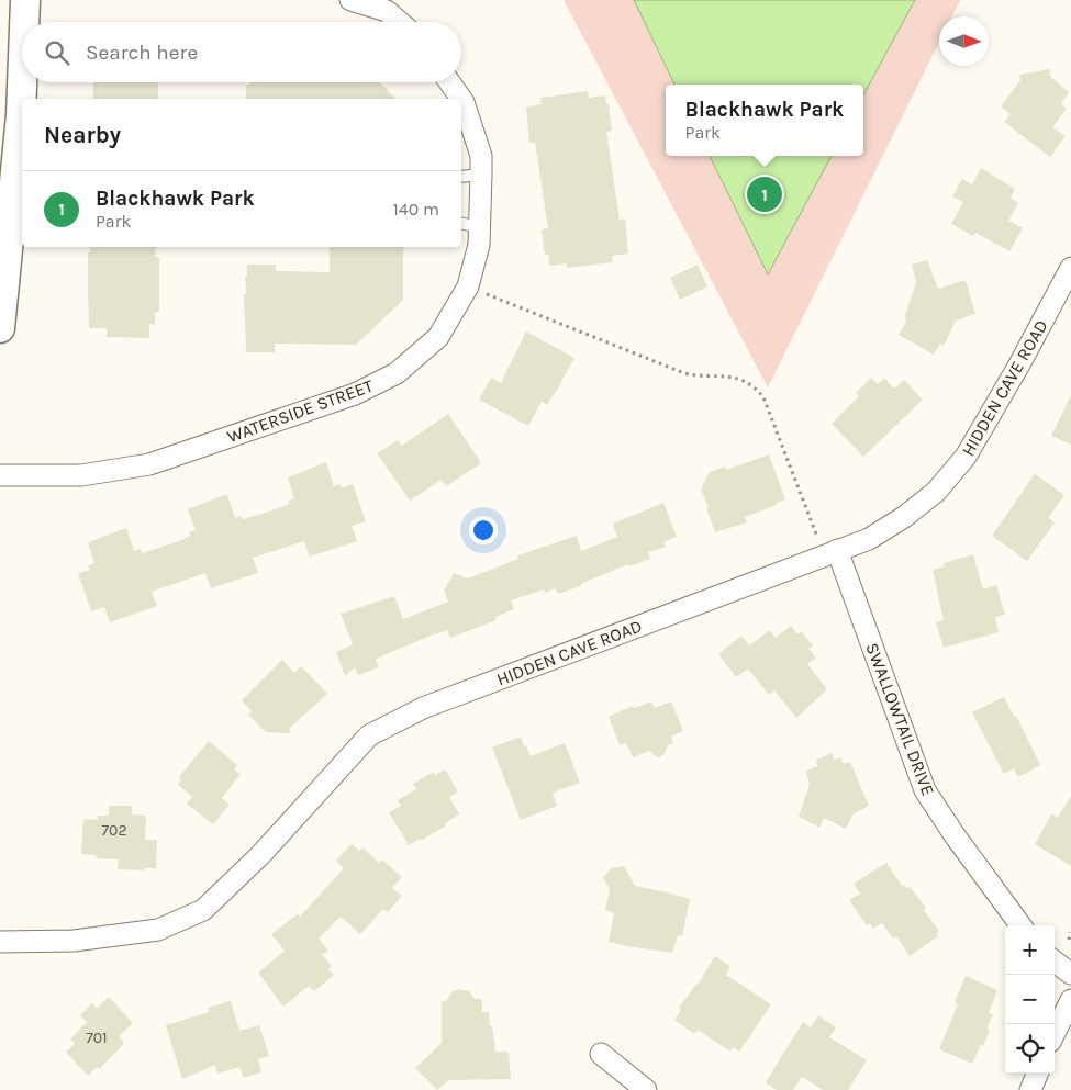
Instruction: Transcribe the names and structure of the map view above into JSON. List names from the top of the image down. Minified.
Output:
{"streets":{"street":["HIDDEN CAVE ROAD","WATERSIDE STREET","SWALLOWTAIL DRIVE"]},"crossings":[["HIDDEN CAVE ROAD","SWALLOWTAIL DRIVE"]],"house_numbers":["702","701"],"north":"right","page":{"search":"Search here","popup":["Blackhawk Park","Park"],"heading":"Nearby","list":[{"mark":"1","name":"Blackhawk Park","note":"Park","value":"140 m"}],"pins":"1","map_buttons":["+","−"]}}
